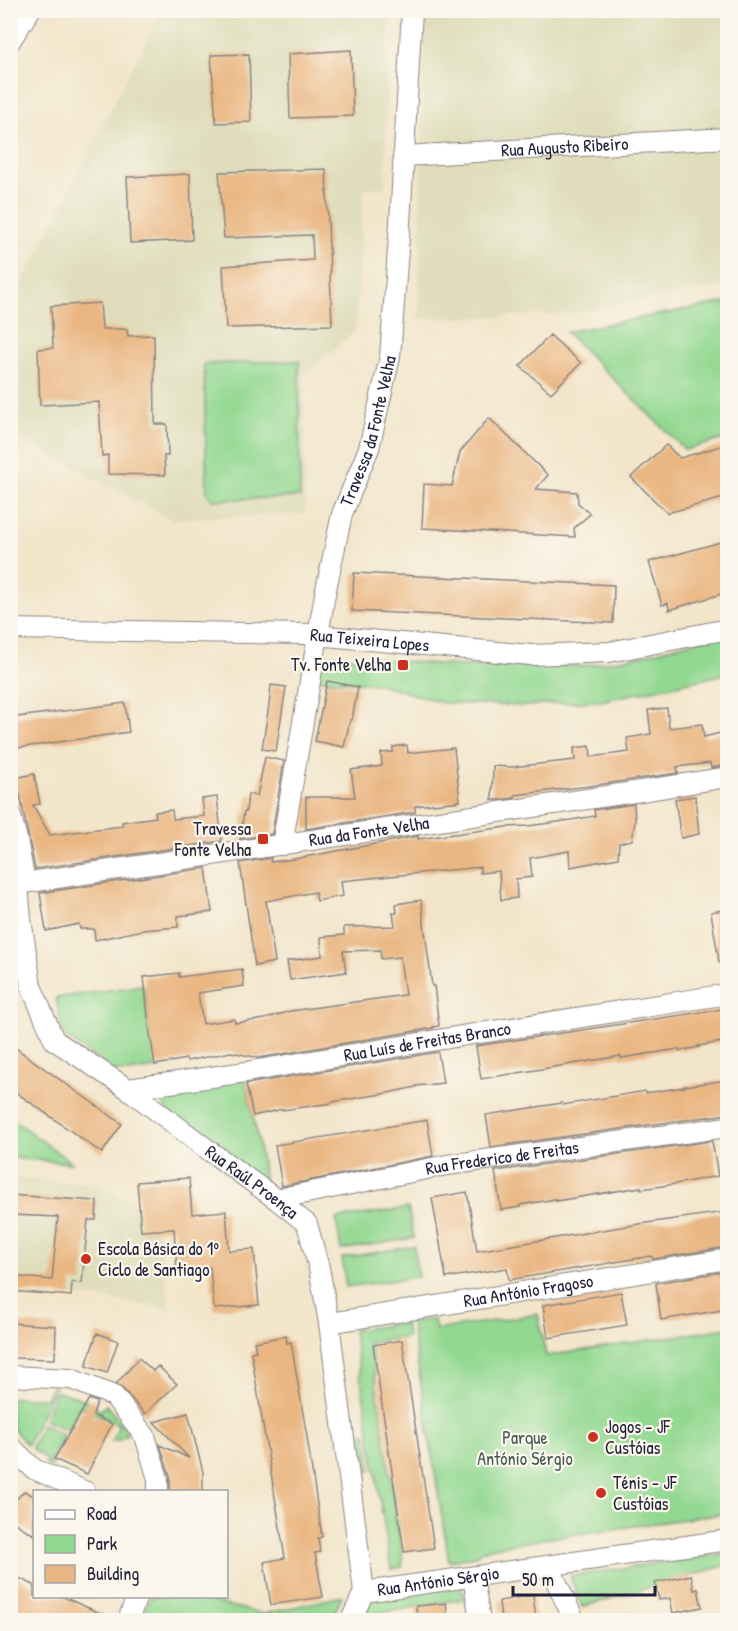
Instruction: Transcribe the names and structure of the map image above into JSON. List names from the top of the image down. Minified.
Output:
{"streets":{"street":["Rua Augusto Ribeiro","Travessa da Fonte Velha","Rua Teixeira Lopes","Rua da Fonte Velha","Rua Luís de Freitas Branco","Rua Frederico de Freitas","Rua Raúl Proença","Rua António Fragoso","Rua António Sérgio"]},"crossings":[["Rua Augusto Ribeiro","Travessa da Fonte Velha"],["Travessa da Fonte Velha","Rua Teixeira Lopes"],["Travessa da Fonte Velha","Rua da Fonte Velha"],["Rua da Fonte Velha","Rua Raúl Proença"],["Rua Luís de Freitas Branco","Rua Raúl Proença"],["Rua Frederico de Freitas","Rua Raúl Proença"],["Rua Raúl Proença","Rua António Fragoso"],["Rua Raúl Proença","Rua António Sérgio"]],"parks":["Parque António Sérgio"],"places":{"transit":["Tv. Fonte Velha","Travessa Fonte Velha"],"other":["Escola Básica do 1º Ciclo de Santiago","Jogos - JF Custóias","Ténis - JF Custóias"]},"legend":["Road","Park","Building"],"scale_bar":"50 m"}
